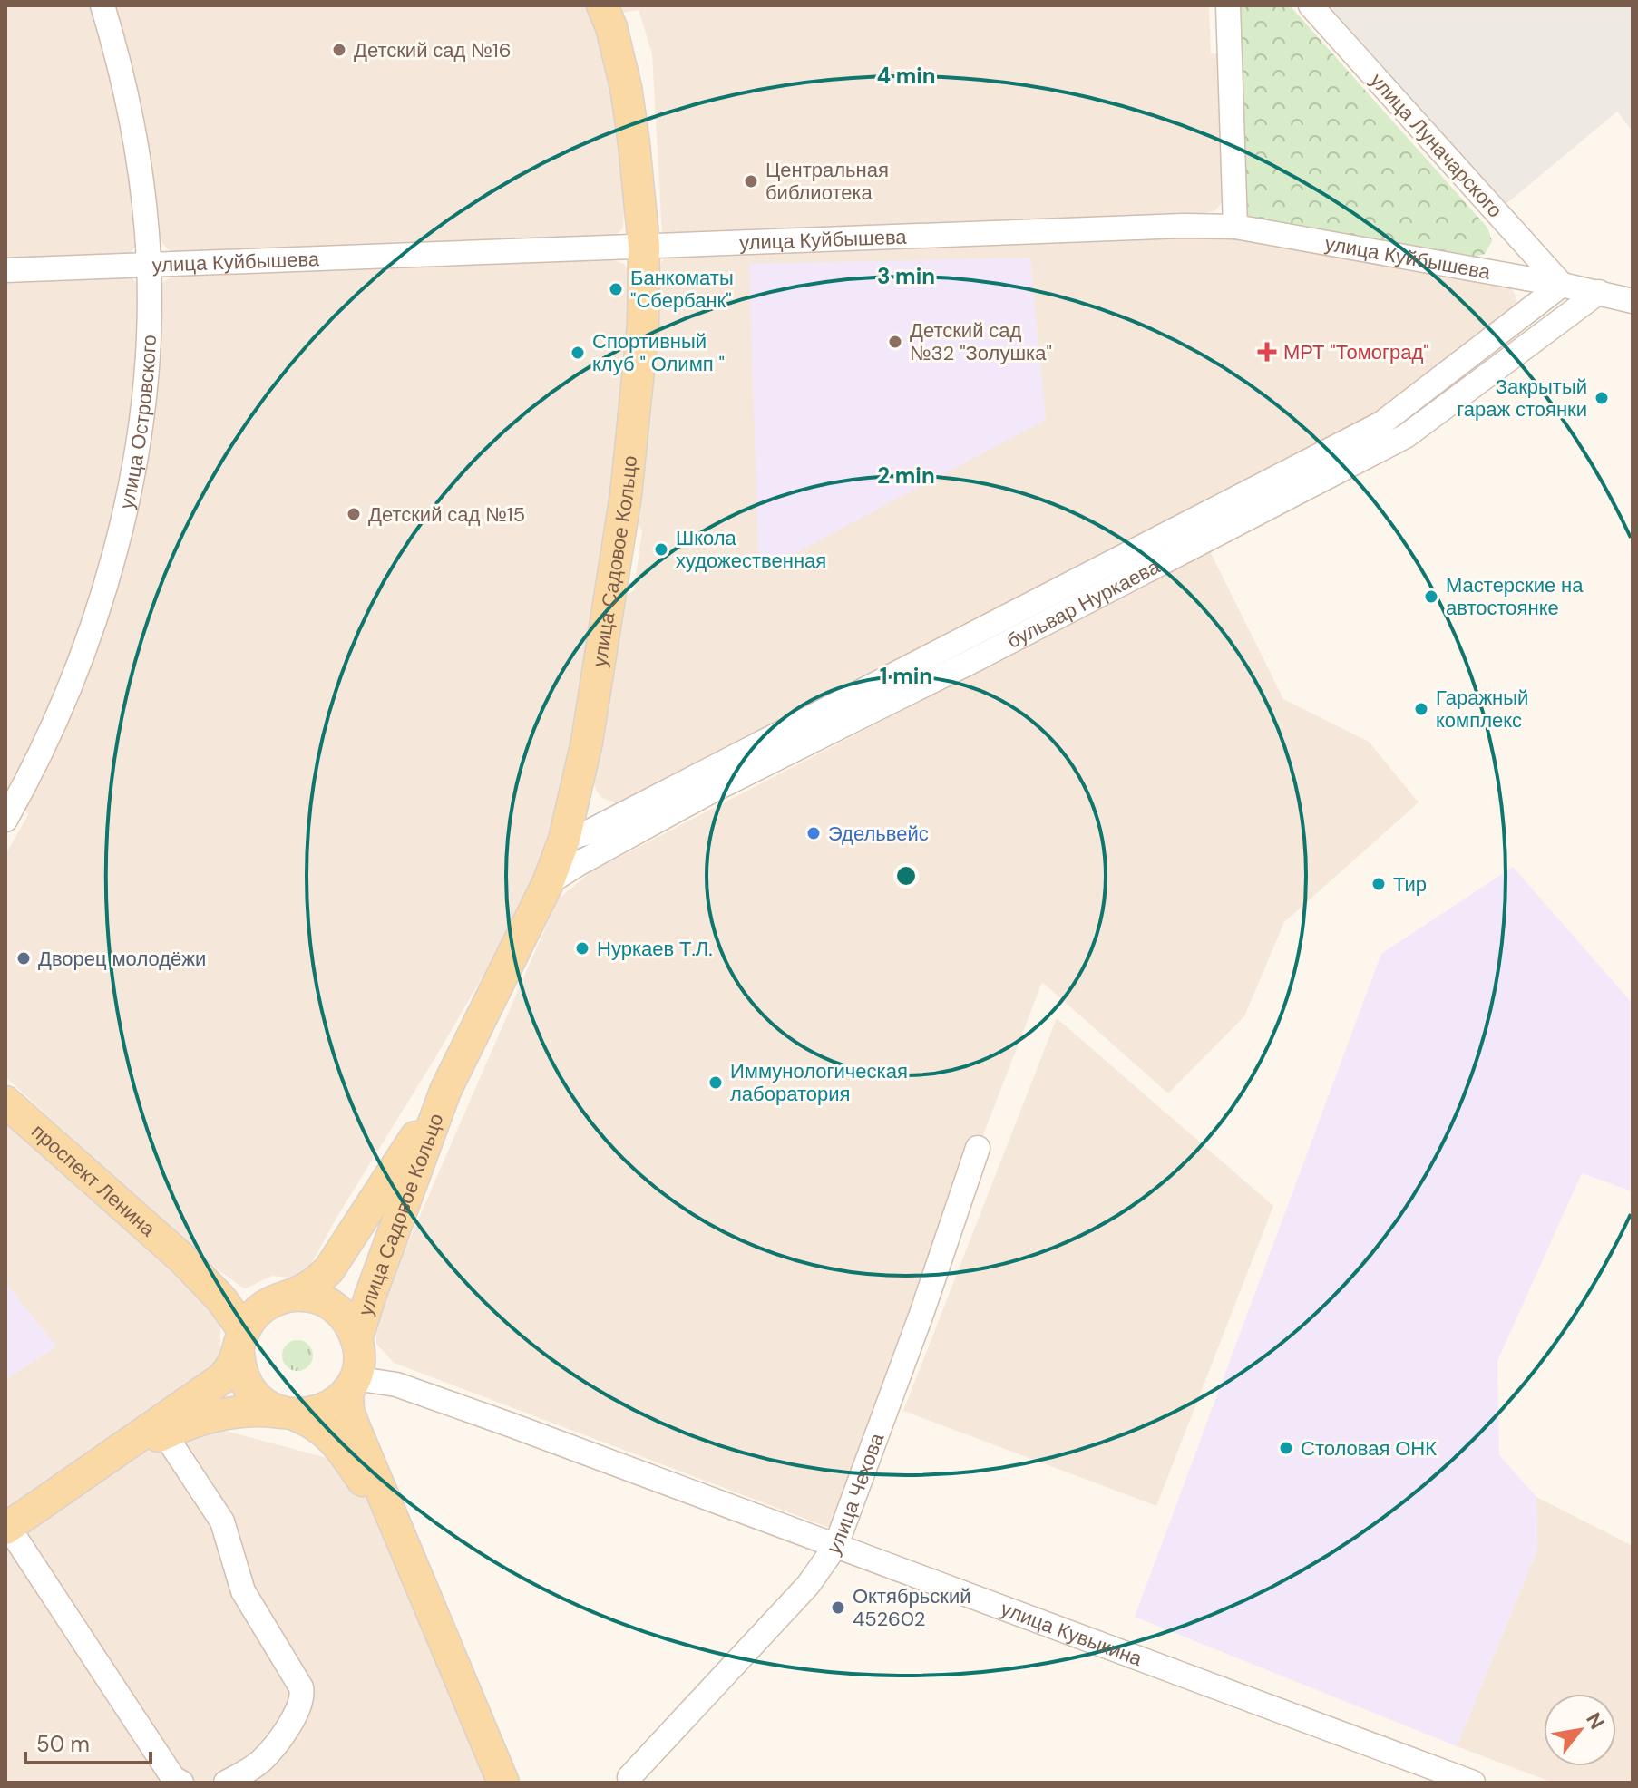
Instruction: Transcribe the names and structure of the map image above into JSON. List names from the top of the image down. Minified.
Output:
{"streets":{"main road":["улица Садовое Кольцо","проспект Ленина"],"street":["улица Луначарского","улица Куйбышева","улица Островского","бульвар Нуркаева","улица Чехова","улица Кувыкина"]},"crossings":[["улица Луначарского","улица Куйбышева"],["улица Луначарского","бульвар Нуркаева"],["улица Куйбышева","улица Островского"],["улица Куйбышева","улица Садовое Кольцо"],["улица Куйбышева","бульвар Нуркаева"],["улица Садовое Кольцо","бульвар Нуркаева"],["улица Садовое Кольцо","проспект Ленина"],["улица Садовое Кольцо","улица Кувыкина"],["проспект Ленина","улица Кувыкина"],["улица Чехова","улица Кувыкина"]],"places":{"other":["Детский сад №16","Центральная библиотека","Банкоматы \"Сбербанк\"","Детский сад №32 \"Золушка\"","Спортивный клуб \" Олимп \"","Закрытый гараж стоянки","Детский сад №15","Школа художественная","Мастерские на автостоянке","Гаражный комплекс","Эдельвейс","Тир","Нуркаев Т.Л.","Дворец молодёжи","Иммунологическая лаборатория","Столовая ОНК","Октябрьский 452602"],"health":["МРТ \"Томоград\""]},"scale_bar":"50 m","north":"top right","rings":["4 min","3 min","2 min","1 min"]}
